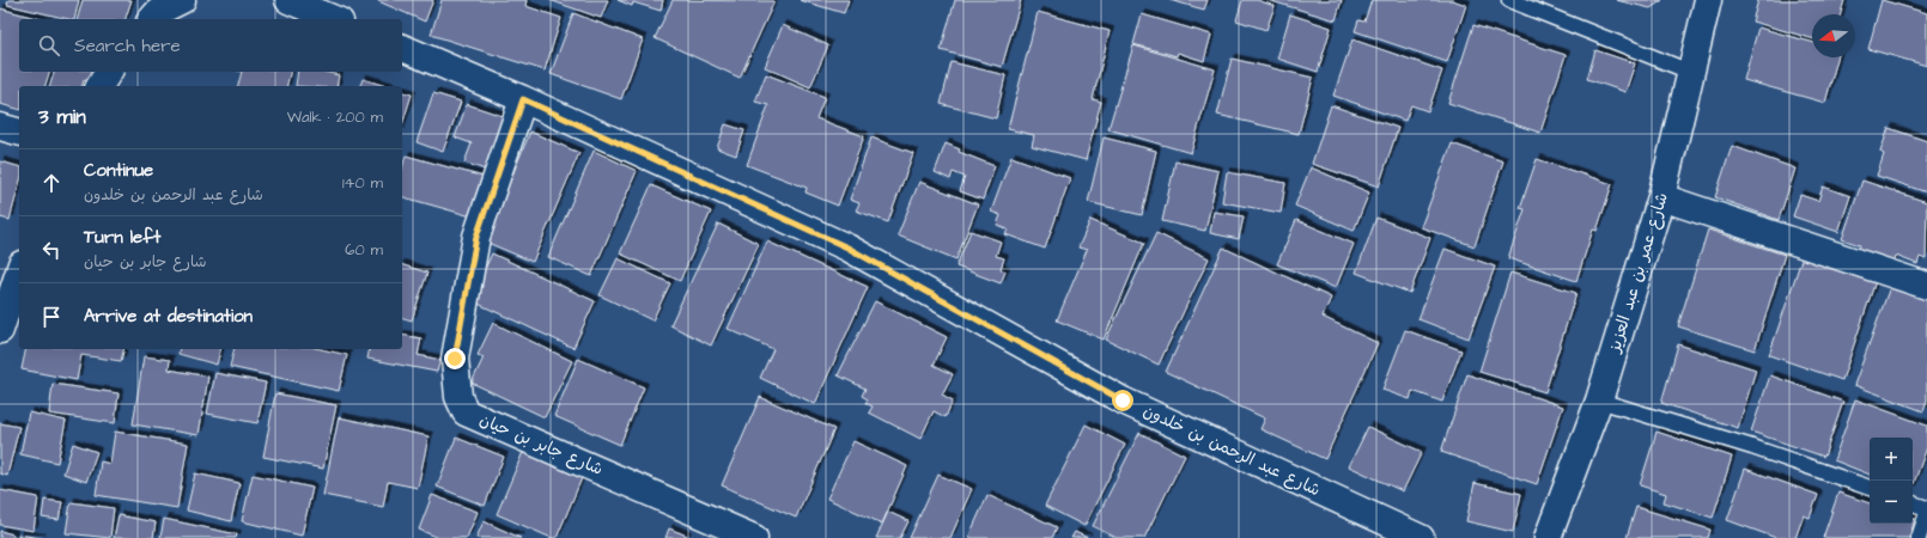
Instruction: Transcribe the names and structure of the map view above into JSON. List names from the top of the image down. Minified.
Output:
{"streets":{"street":["شارع عمر بن عبد العزيز","شارع جابر بن حيان","شارع عبد الرحمن بن خلدون"]},"crossings":[["شارع جابر بن حيان","شارع عبد الرحمن بن خلدون"]],"north":"left","page":{"search":"Search here","heading":["3 min","Walk · 200 m"],"list":[["Continue","شارع عبد الرحمن بن خلدون","140 m"],["Turn left","شارع جابر بن حيان","60 m"],"Arrive at destination"],"map_buttons":["+","−"]}}
